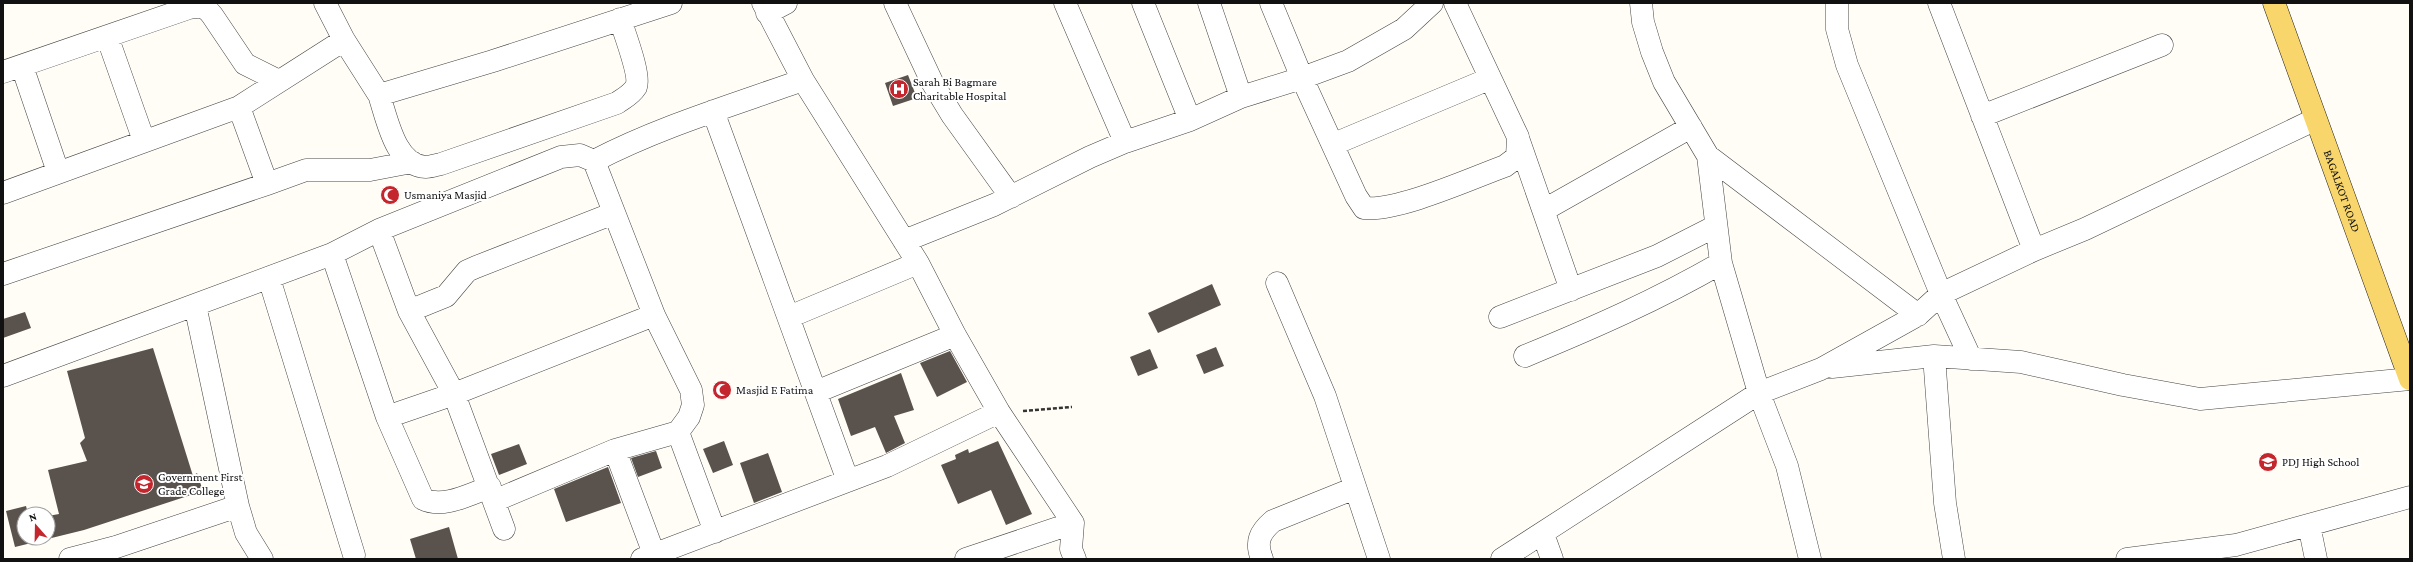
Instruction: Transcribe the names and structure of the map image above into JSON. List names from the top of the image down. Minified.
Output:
{"streets":{"main road":["BAGALKOT ROAD"]},"places":{"hospital":["Sarah Bi Bagmare Charitable Hospital"],"mosque":["Usmaniya Masjid","Masjid E Fatima"],"school or university":["PDJ High School","Government First Grade College"]},"north":"top"}
